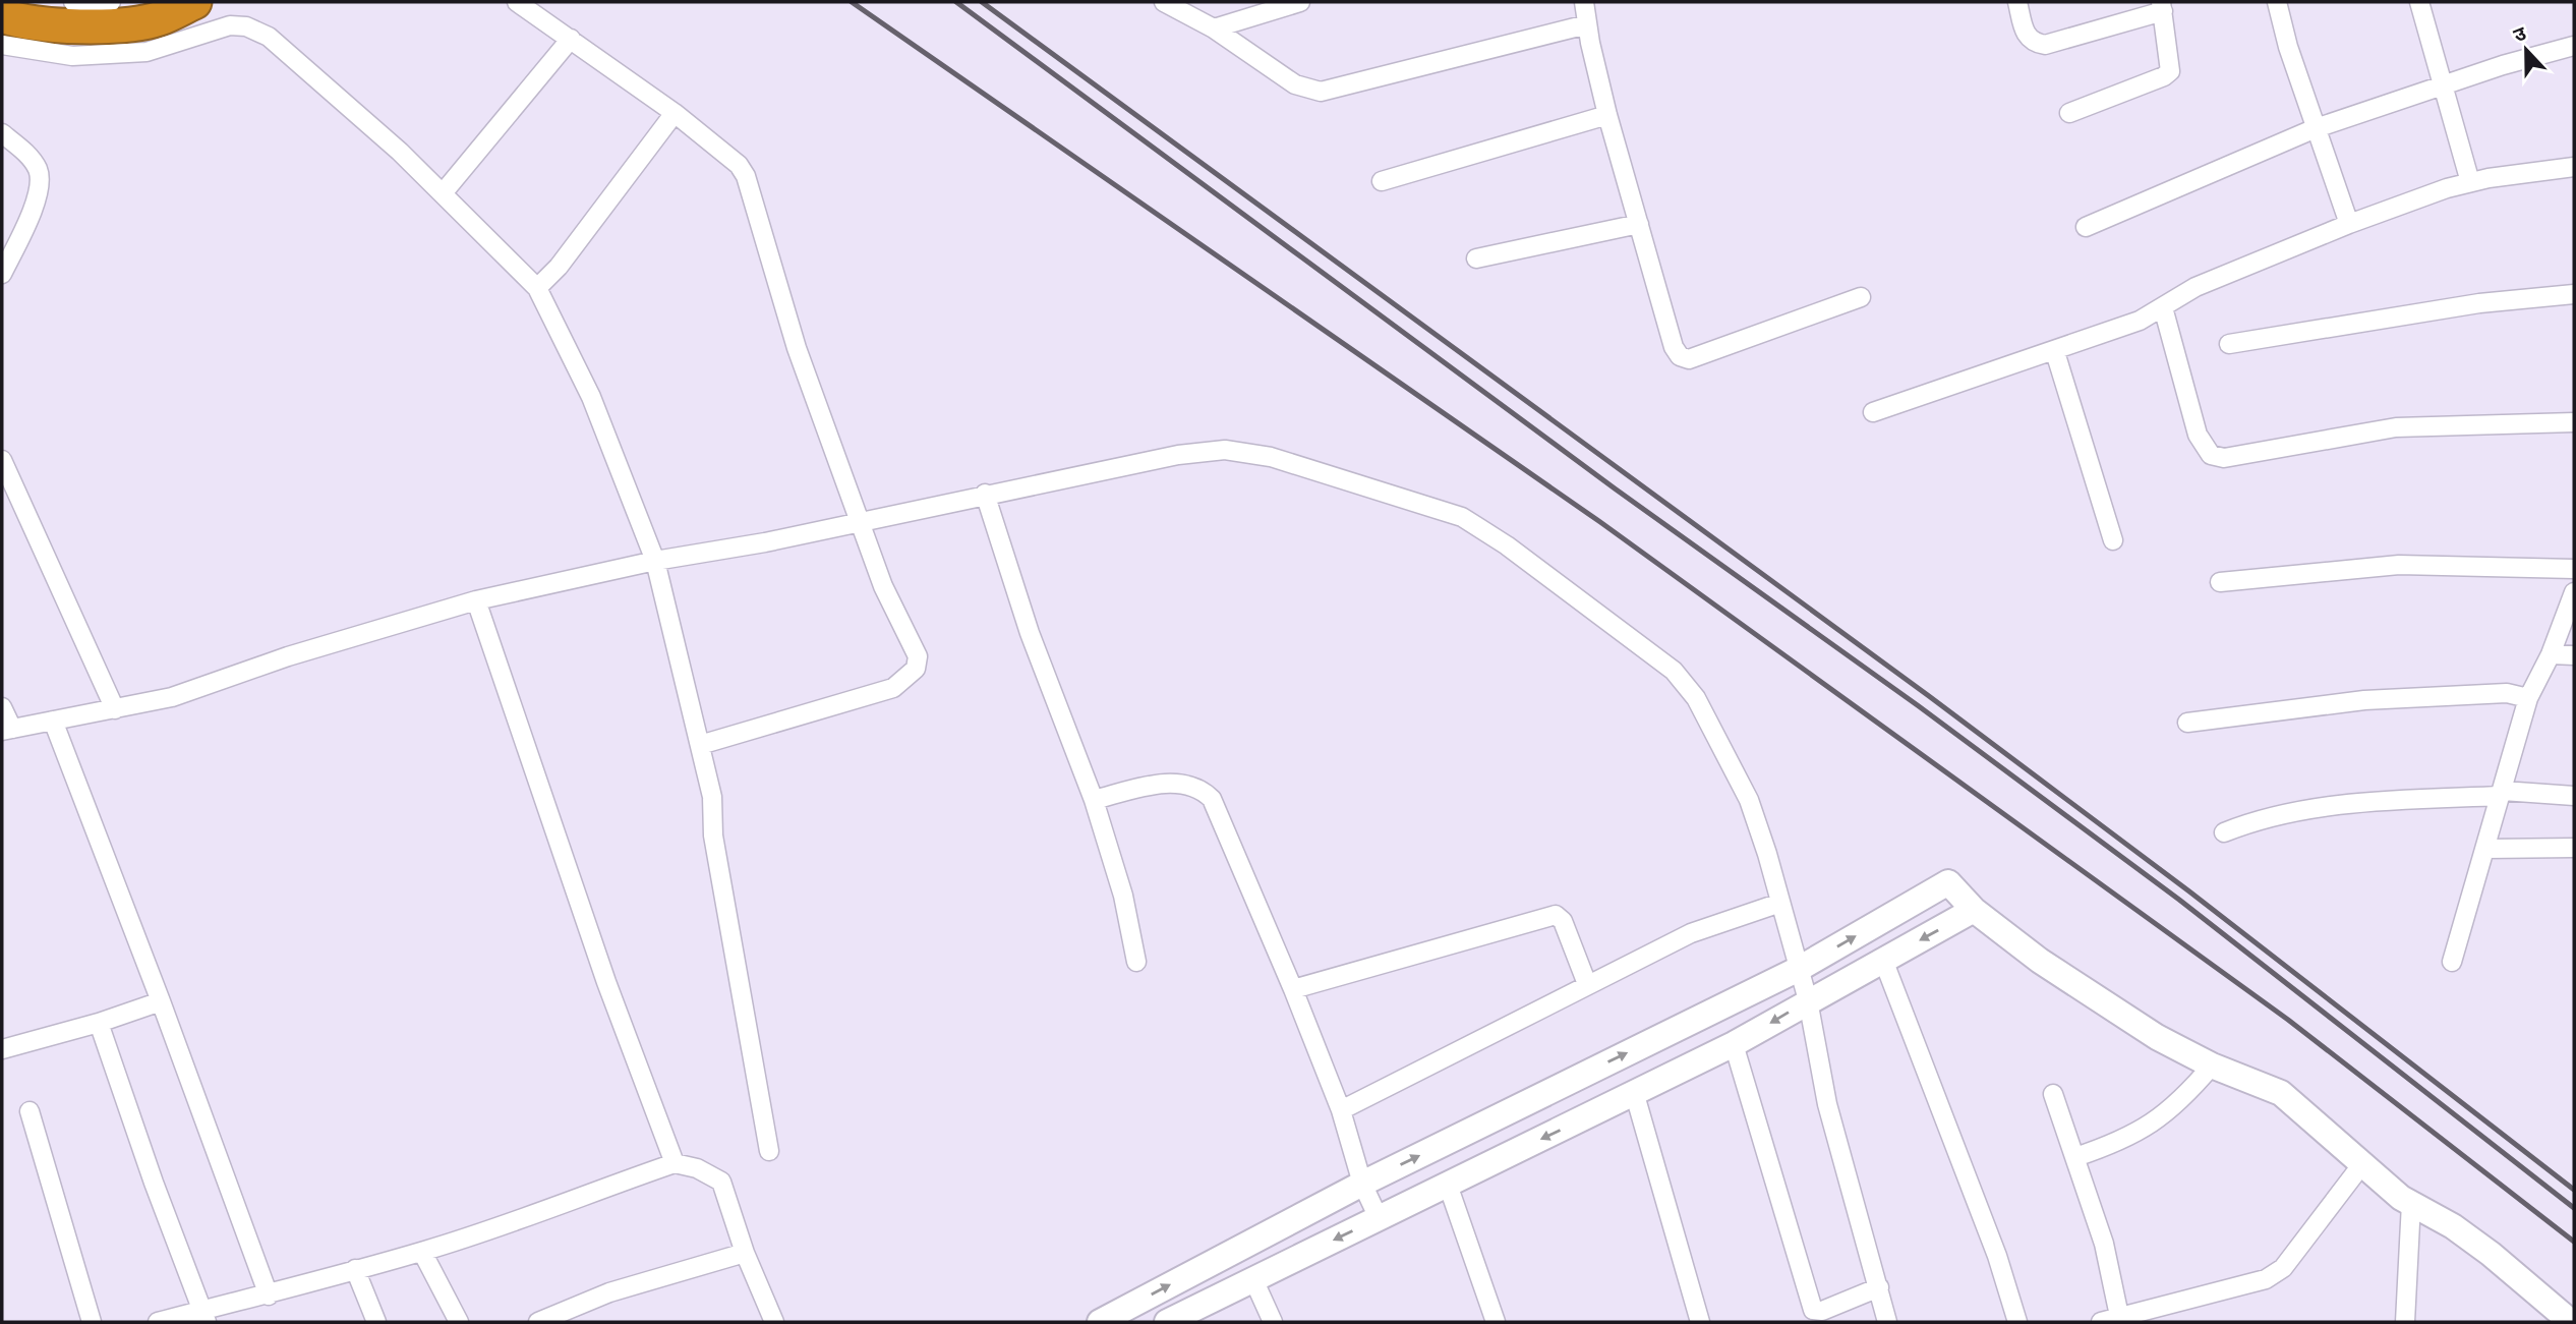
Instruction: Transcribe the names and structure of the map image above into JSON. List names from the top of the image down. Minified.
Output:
{"north":"top"}
